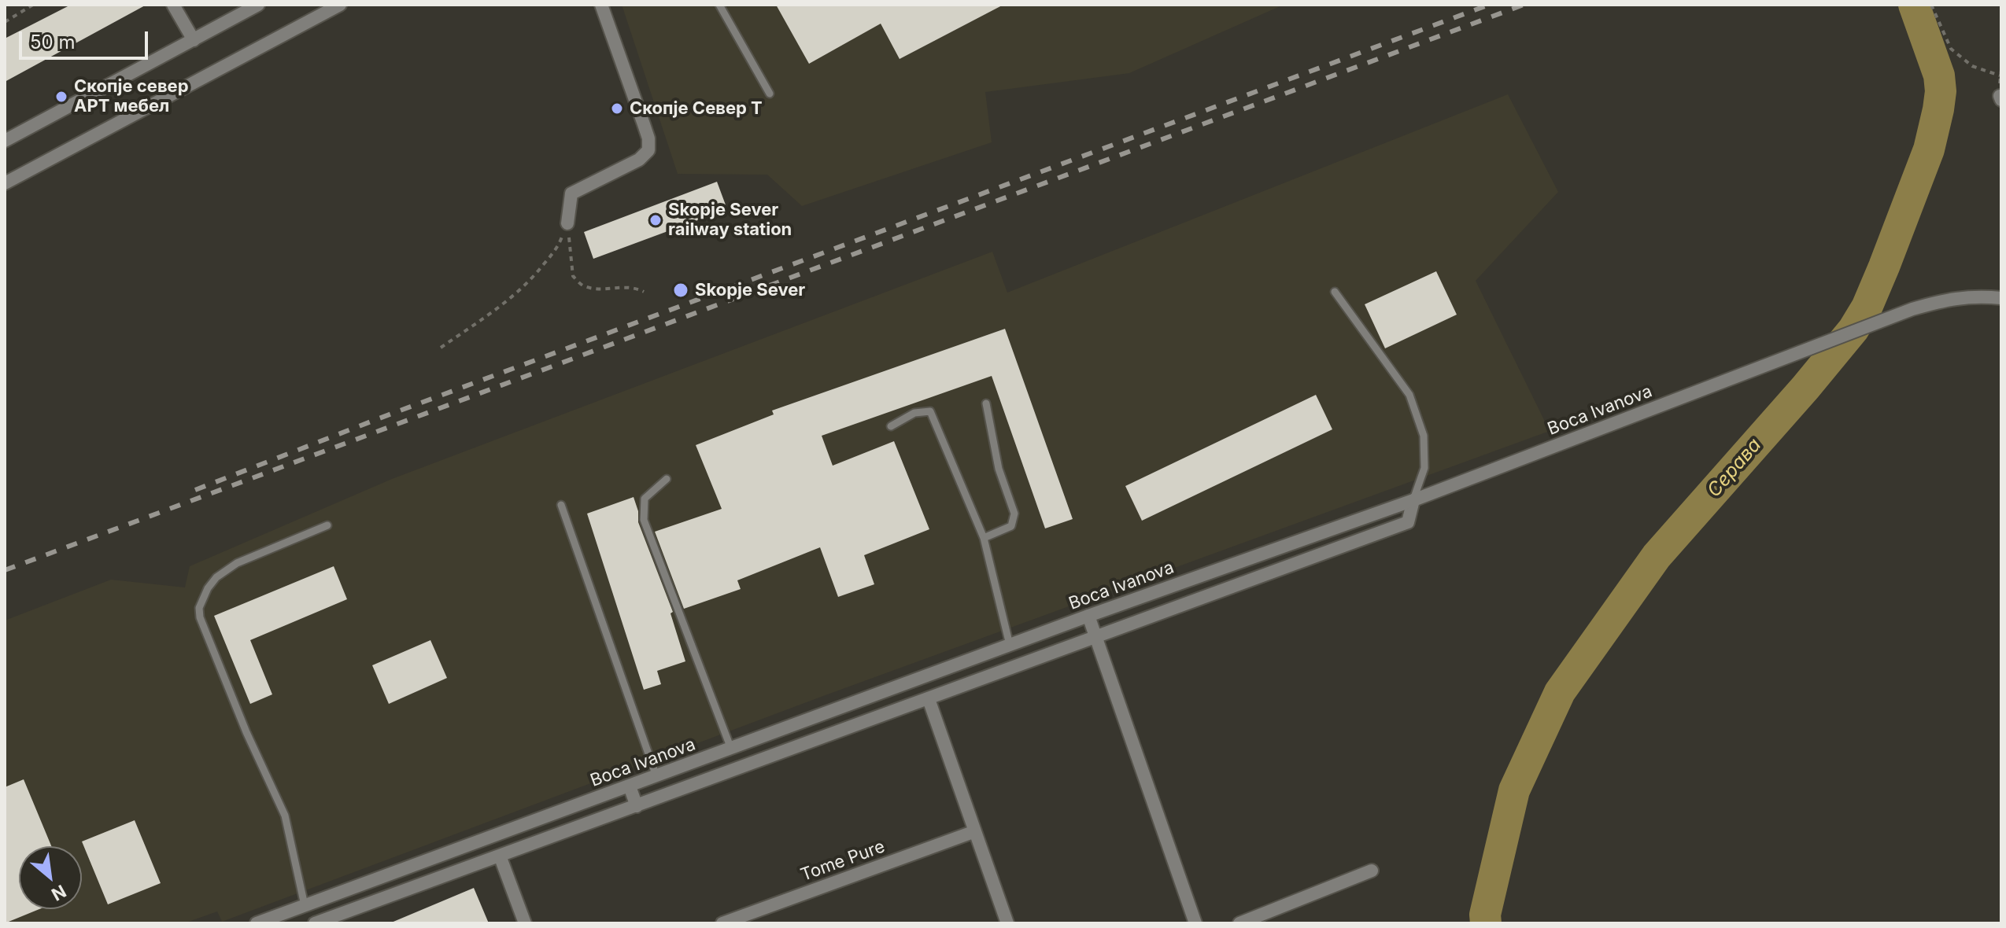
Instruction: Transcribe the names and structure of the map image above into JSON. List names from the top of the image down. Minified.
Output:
{"streets":{"street":["Boca Ivanova","Tome Pure"]},"water":["Серава"],"places":["Скопје север АРТ мебел","Скопје Север Т","Skopje Sever railway station","Skopje Sever"],"scale_bar":"50 m","north":"bottom right"}
